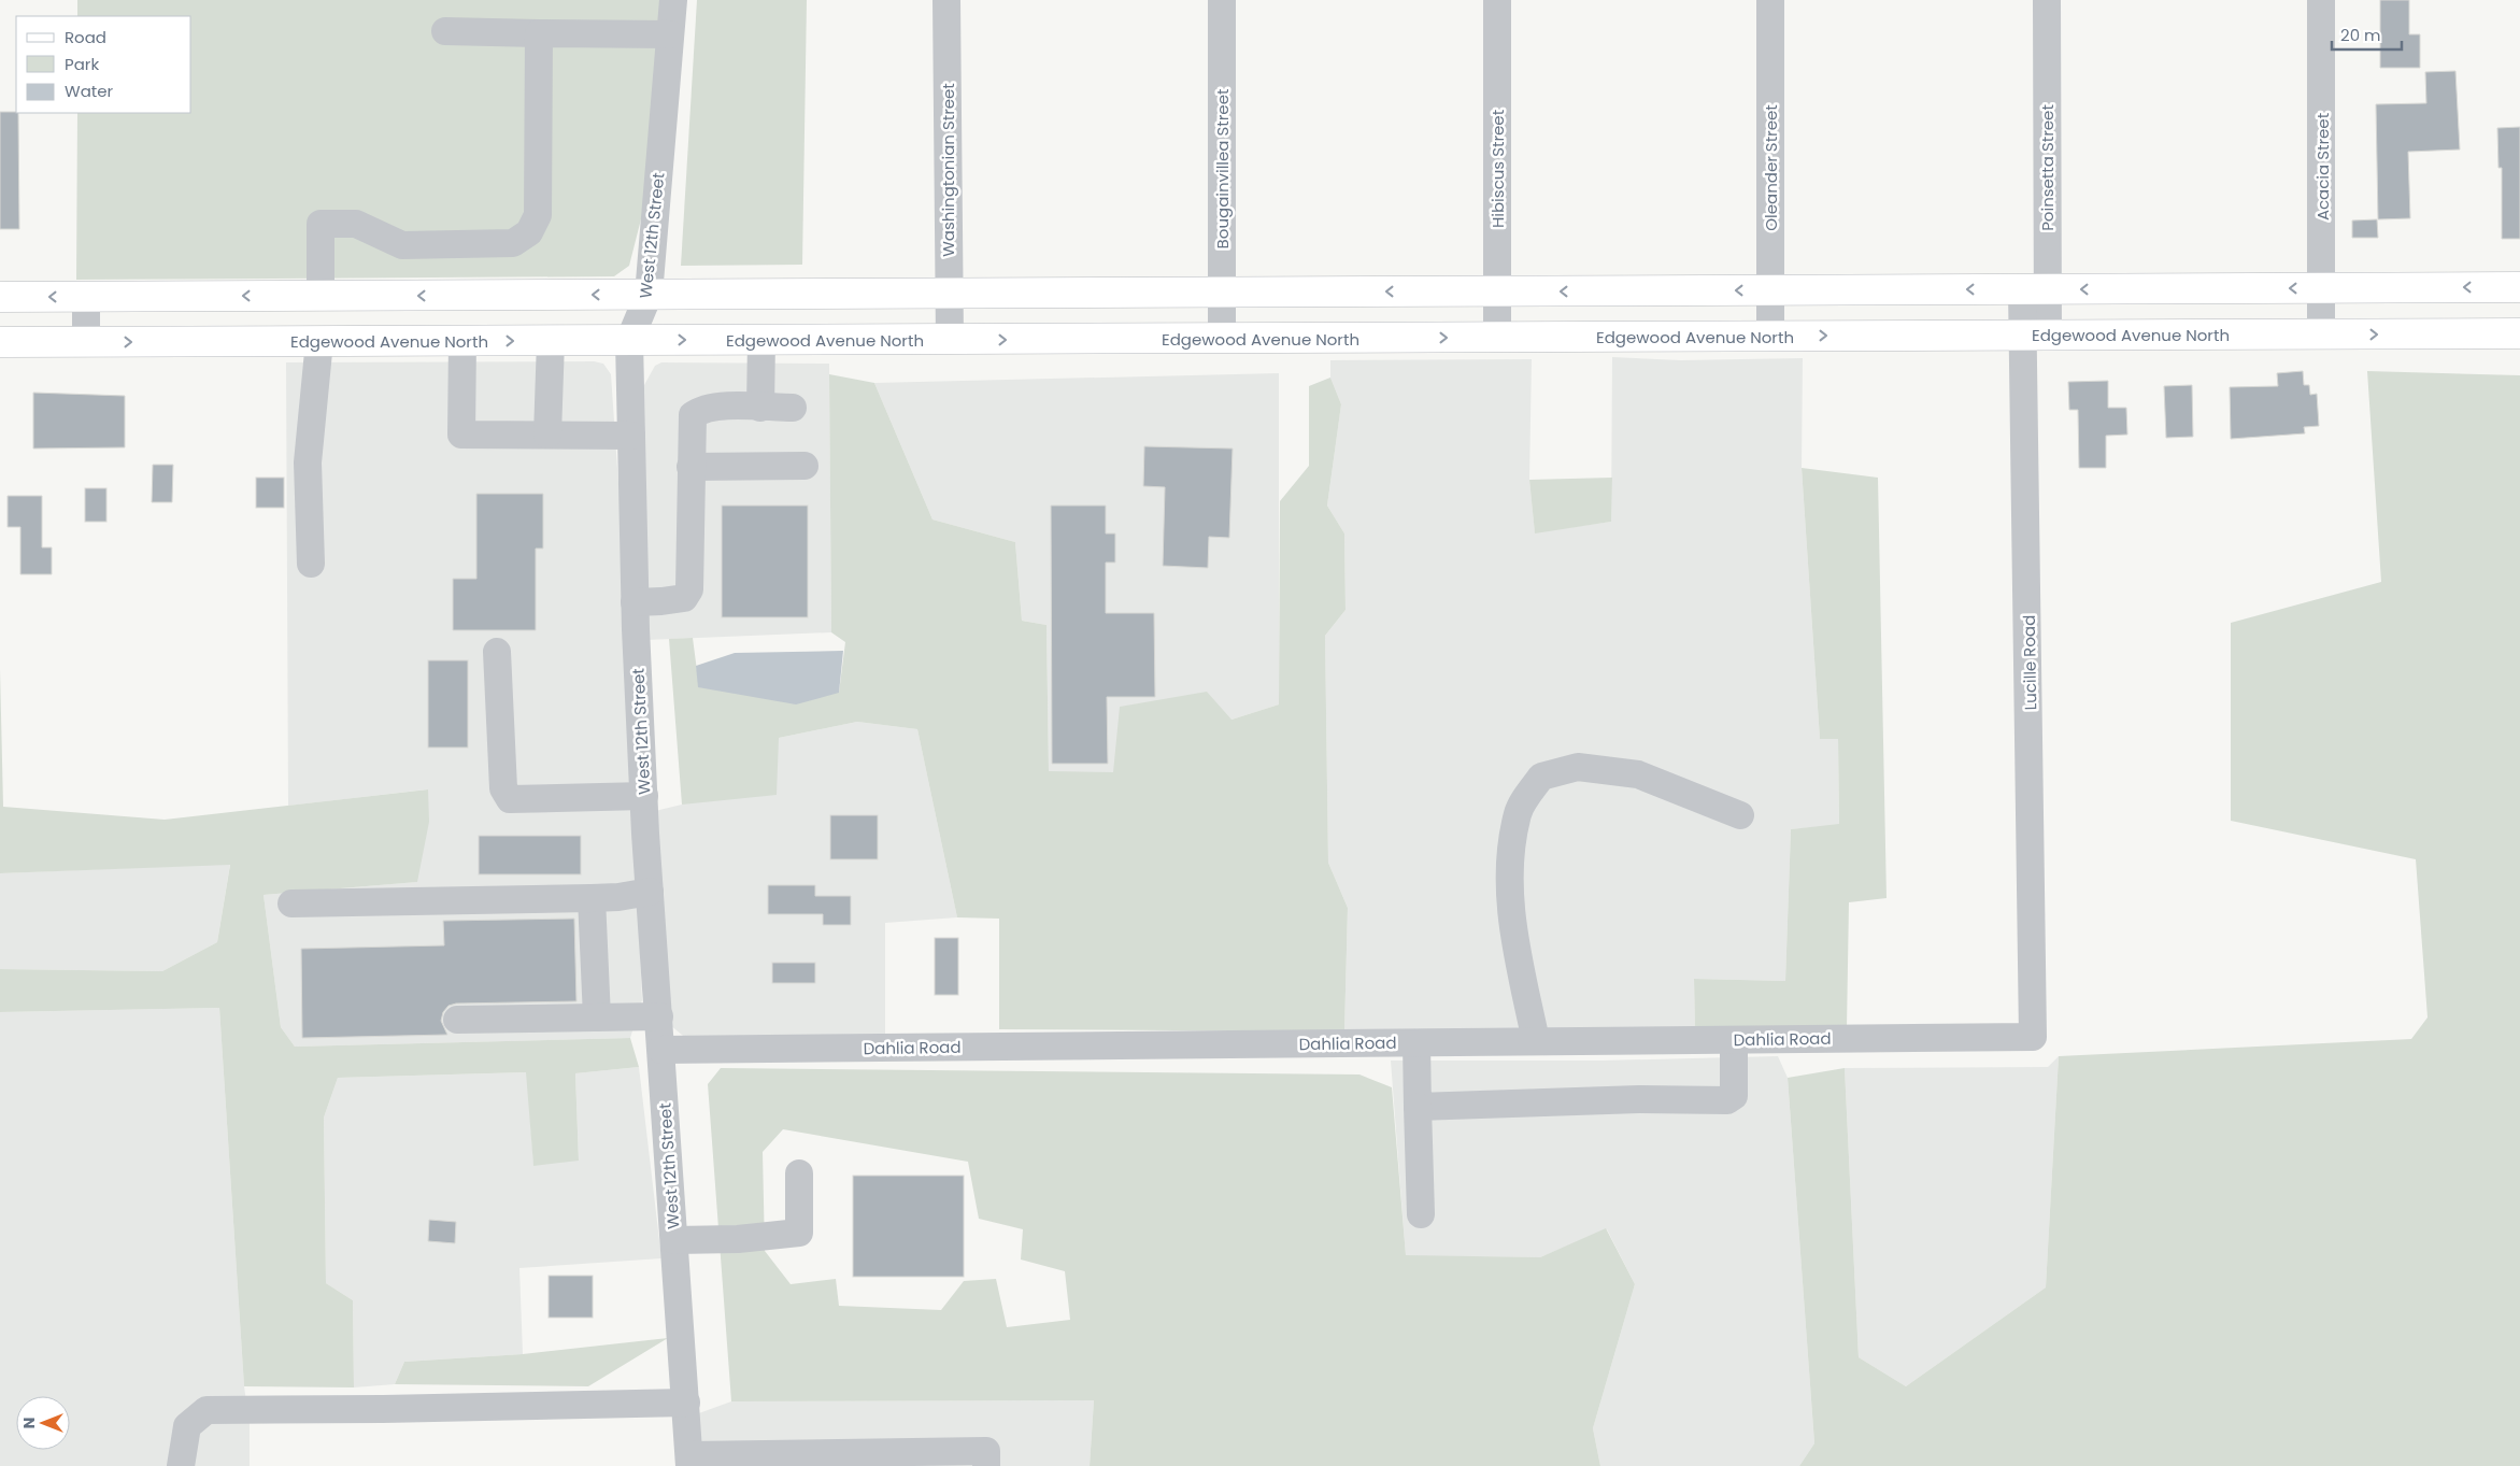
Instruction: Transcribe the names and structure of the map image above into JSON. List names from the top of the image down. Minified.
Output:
{"streets":{"main road":["Edgewood Avenue North"],"street":["Acacia Street","Oleander Street","Poinsetta Street","Bougainvillea Street","Hibiscus Street","Washingtonian Street","West 12th Street","Lucille Road","Dahlia Road"]},"crossings":[["Acacia Street","Edgewood Avenue North"],["Oleander Street","Edgewood Avenue North"],["Poinsetta Street","Lucille Road"],["Bougainvillea Street","Edgewood Avenue North"],["Hibiscus Street","Edgewood Avenue North"],["Washingtonian Street","Edgewood Avenue North"],["West 12th Street","Edgewood Avenue North"],["West 12th Street","Dahlia Road"],["Edgewood Avenue North","Lucille Road"],["Lucille Road","Dahlia Road"]],"legend":["Road","Park","Water"],"scale_bar":"20 m","north":"left"}
